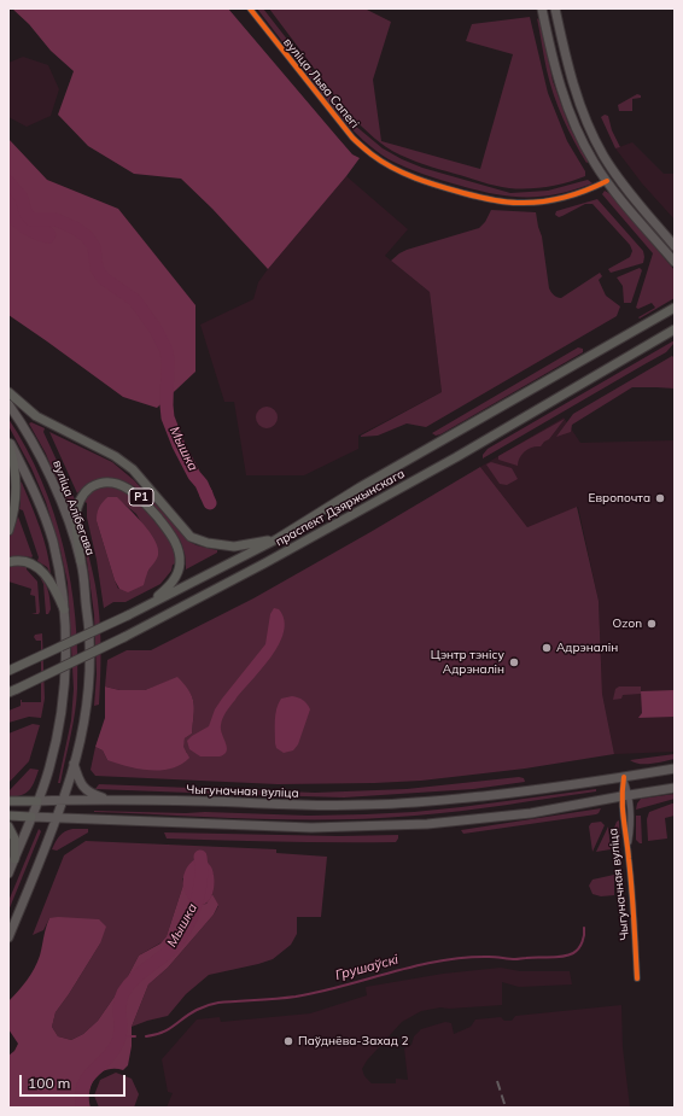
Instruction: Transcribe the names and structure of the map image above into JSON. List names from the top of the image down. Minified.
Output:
{"streets":{"main road":["Р1","вуліца Алібегава","праспект Дзяржынскага","Чыгуначная вуліца"],"street":["вуліца Льва Сапегі"]},"crossings":[["Р1","вуліца Алібегава"],["Р1","праспект Дзяржынскага"],["вуліца Алібегава","Чыгуначная вуліца"]],"water":["Мышка","Грушаўскі"],"places":["Европочта","Ozon","Адрэналін","Цэнтр тэнісу Адрэналін","Паўднёва-Захад 2"],"scale_bar":"100 m"}
